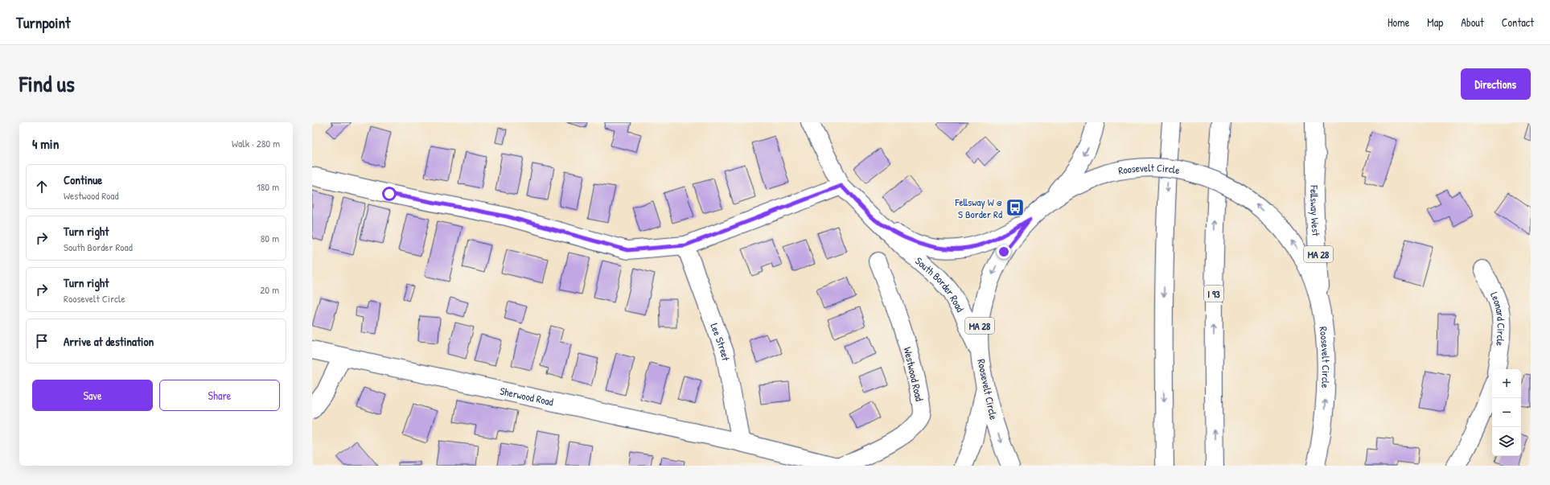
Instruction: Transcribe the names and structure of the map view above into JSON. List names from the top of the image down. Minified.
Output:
{"streets":{"main road":["Roosevelt Circle","Fellsway West","MA 28","South Border Road","I 93","Leonard Circle","Lee Street","Westwood Road","Sherwood Road"]},"crossings":[["Roosevelt Circle","Fellsway West"],["Roosevelt Circle","MA 28"],["Roosevelt Circle","South Border Road"],["Lee Street","Sherwood Road"]],"places":{"bus stop":["Fellsway W @ S Border Rd"]},"page":{"header":"Turnpoint","nav":["Home","Map","About","Contact"],"title":"Find us","buttons":["Directions",["Save","Share"]],"heading":["4 min","Walk · 280 m"],"list":[["Continue","Westwood Road","180 m"],["Turn right","South Border Road","80 m"],["Turn right","Roosevelt Circle","20 m"],"Arrive at destination"],"map_buttons":["+","−"]}}
